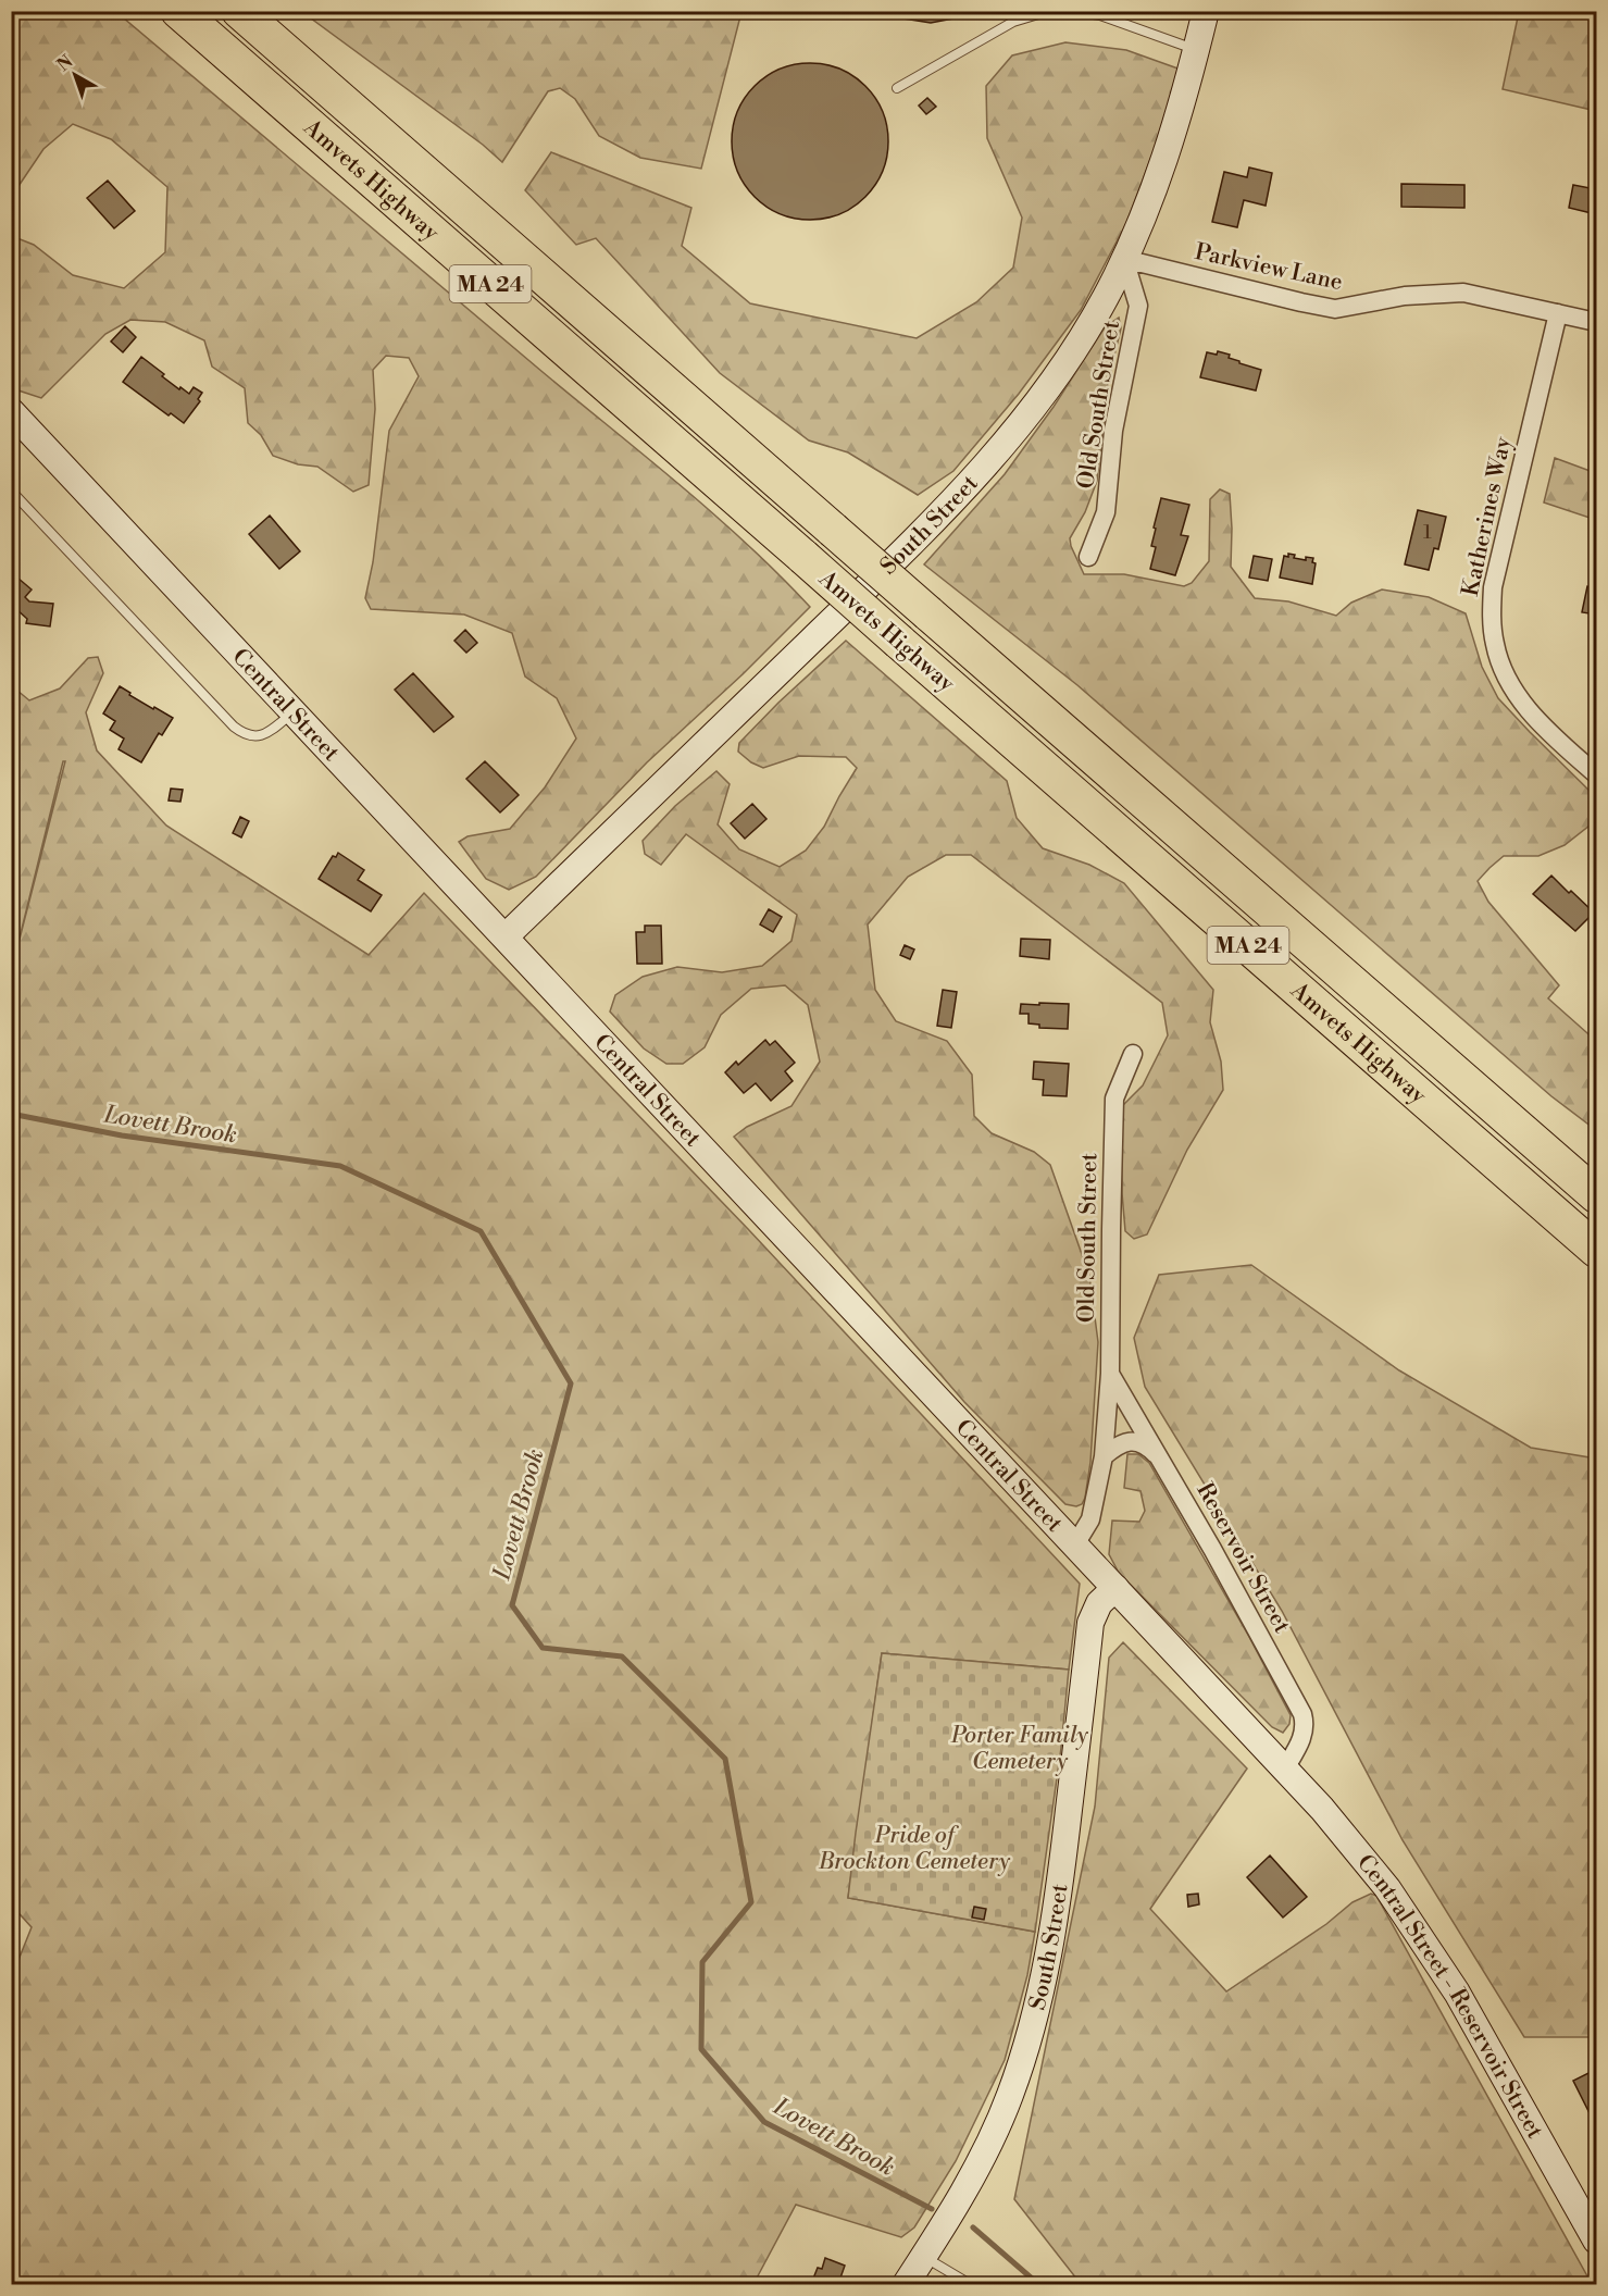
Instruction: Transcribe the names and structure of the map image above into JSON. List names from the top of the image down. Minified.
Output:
{"streets":{"highway":["Amvets Highway","MA 24"],"street":["Parkview Lane","Old South Street","Katherines Way","South Street","Central Street","Reservoir Street","Central Street - Reservoir Street"]},"crossings":[["Parkview Lane","Old South Street"],["Parkview Lane","Katherines Way"],["Parkview Lane","South Street"],["Old South Street","South Street"],["Old South Street","Reservoir Street"],["South Street","Central Street"],["Central Street","Reservoir Street"],["Central Street","Central Street - Reservoir Street"],["Reservoir Street","Central Street - Reservoir Street"]],"water":["Lovett Brook"],"parks":["Porter Family Cemetery","Pride of Brockton Cemetery"],"house_numbers":["1"],"north":"top left"}
